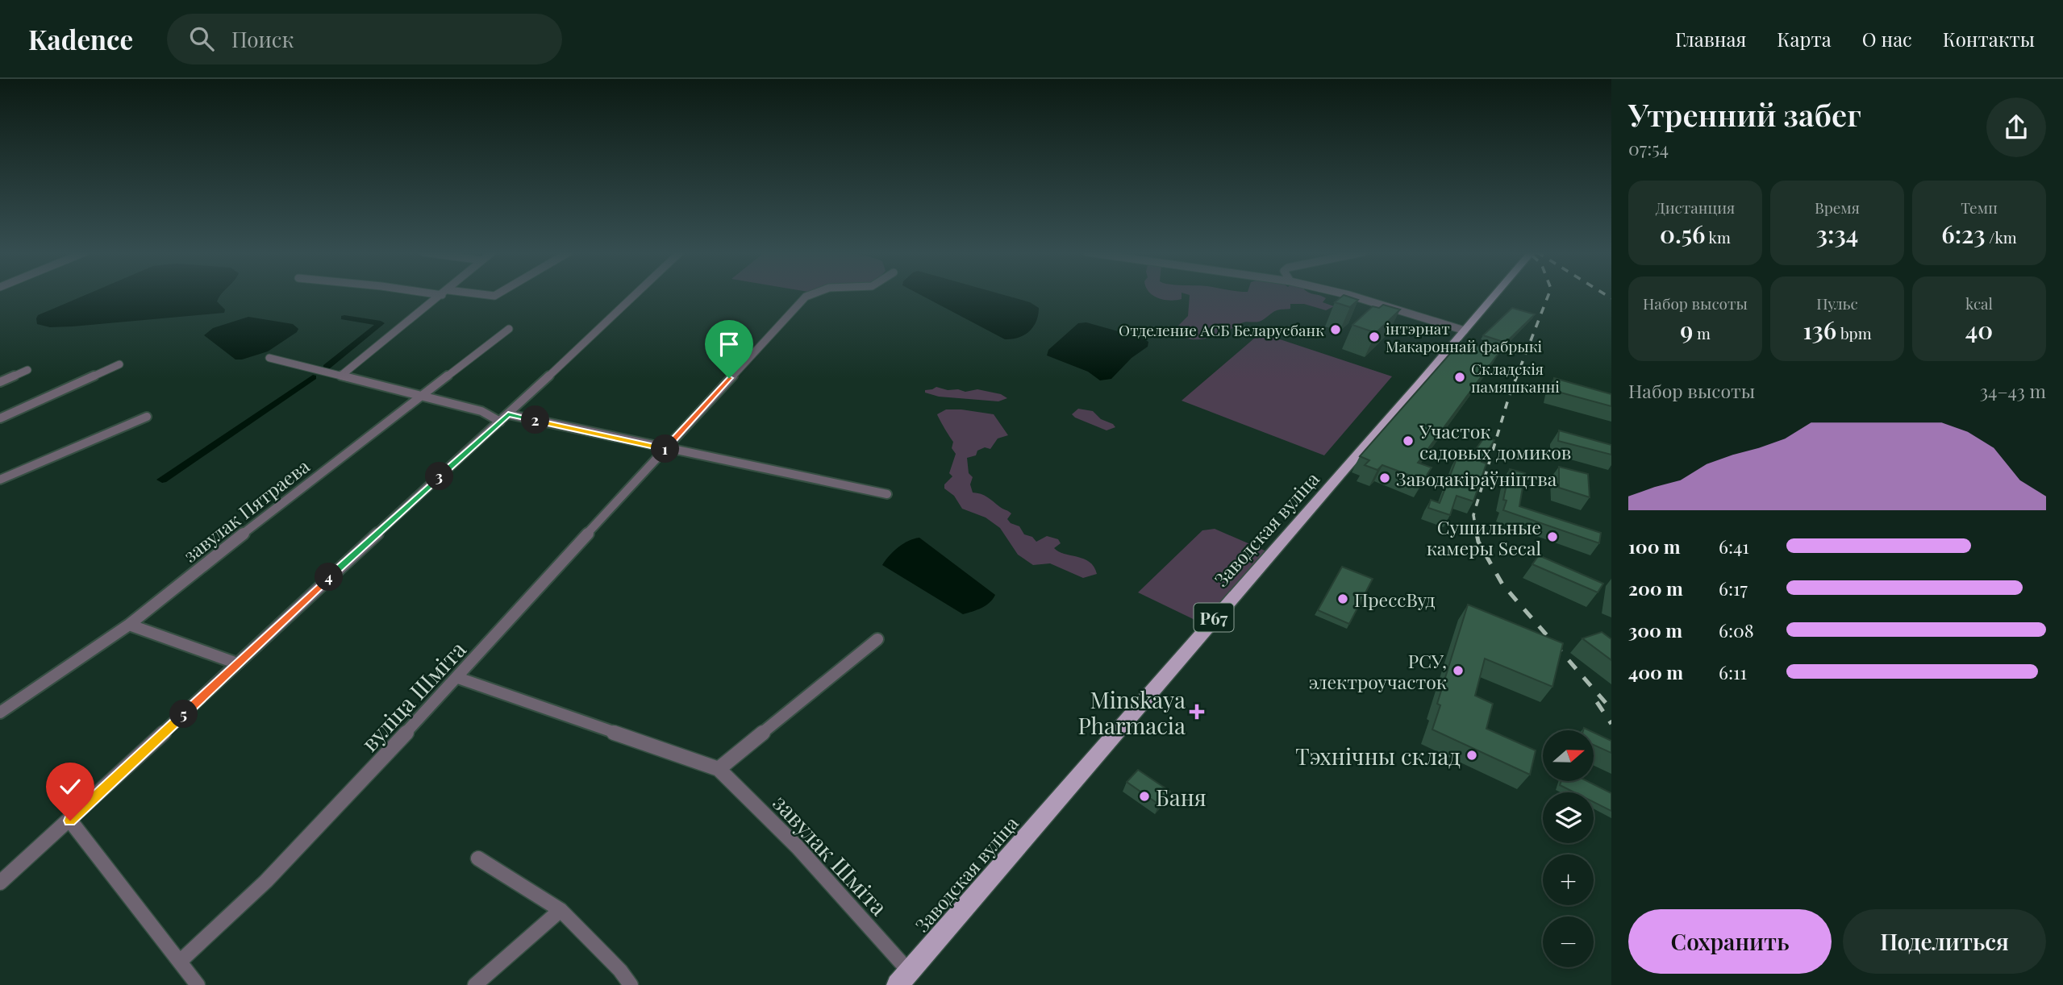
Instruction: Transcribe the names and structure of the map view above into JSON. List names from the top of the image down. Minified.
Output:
{"streets":{"main road":["Заводская вуліца","Р67"],"street":["завулак Пятраева","вуліца Шміта","завулак Шміта"]},"crossings":[["Заводская вуліца","завулак Шміта"],["вуліца Шміта","завулак Шміта"]],"places":{"other":["Отделение АСБ Беларусбанк","інтэрнат Макароннай фабрыкі","Складскія памяшканні","Участок садовых домиков","Заводакіраўніцтва","Сушильные камеры Secal","ПрессВуд","РСУ, электроучасток","Тэхнічны склад","Баня"],"health":["Minskaya Pharmacia"]},"north":"right","page":{"header":"Kadence","search":"Поиск","nav":["Главная","Карта","О нас","Контакты"],"heading":["Утренний забег","07:54"],"stats":[["Дистанция","0.56 km"],["Время","3:34"],["Темп","6:23 /km"],["Набор высоты","9 m"],["Пульс","136 bpm"],["kcal","40"]],"chart":["Набор высоты","34–43 m"],"pins":["2","1","3","4","5"],"list":[{"name":"100 m","note":"6:41"},{"name":"200 m","note":"6:17"},{"name":"300 m","note":"6:08"},{"name":"400 m","note":"6:11"}],"map_buttons":["+","−"],"buttons":["Сохранить","Поделиться"]}}
